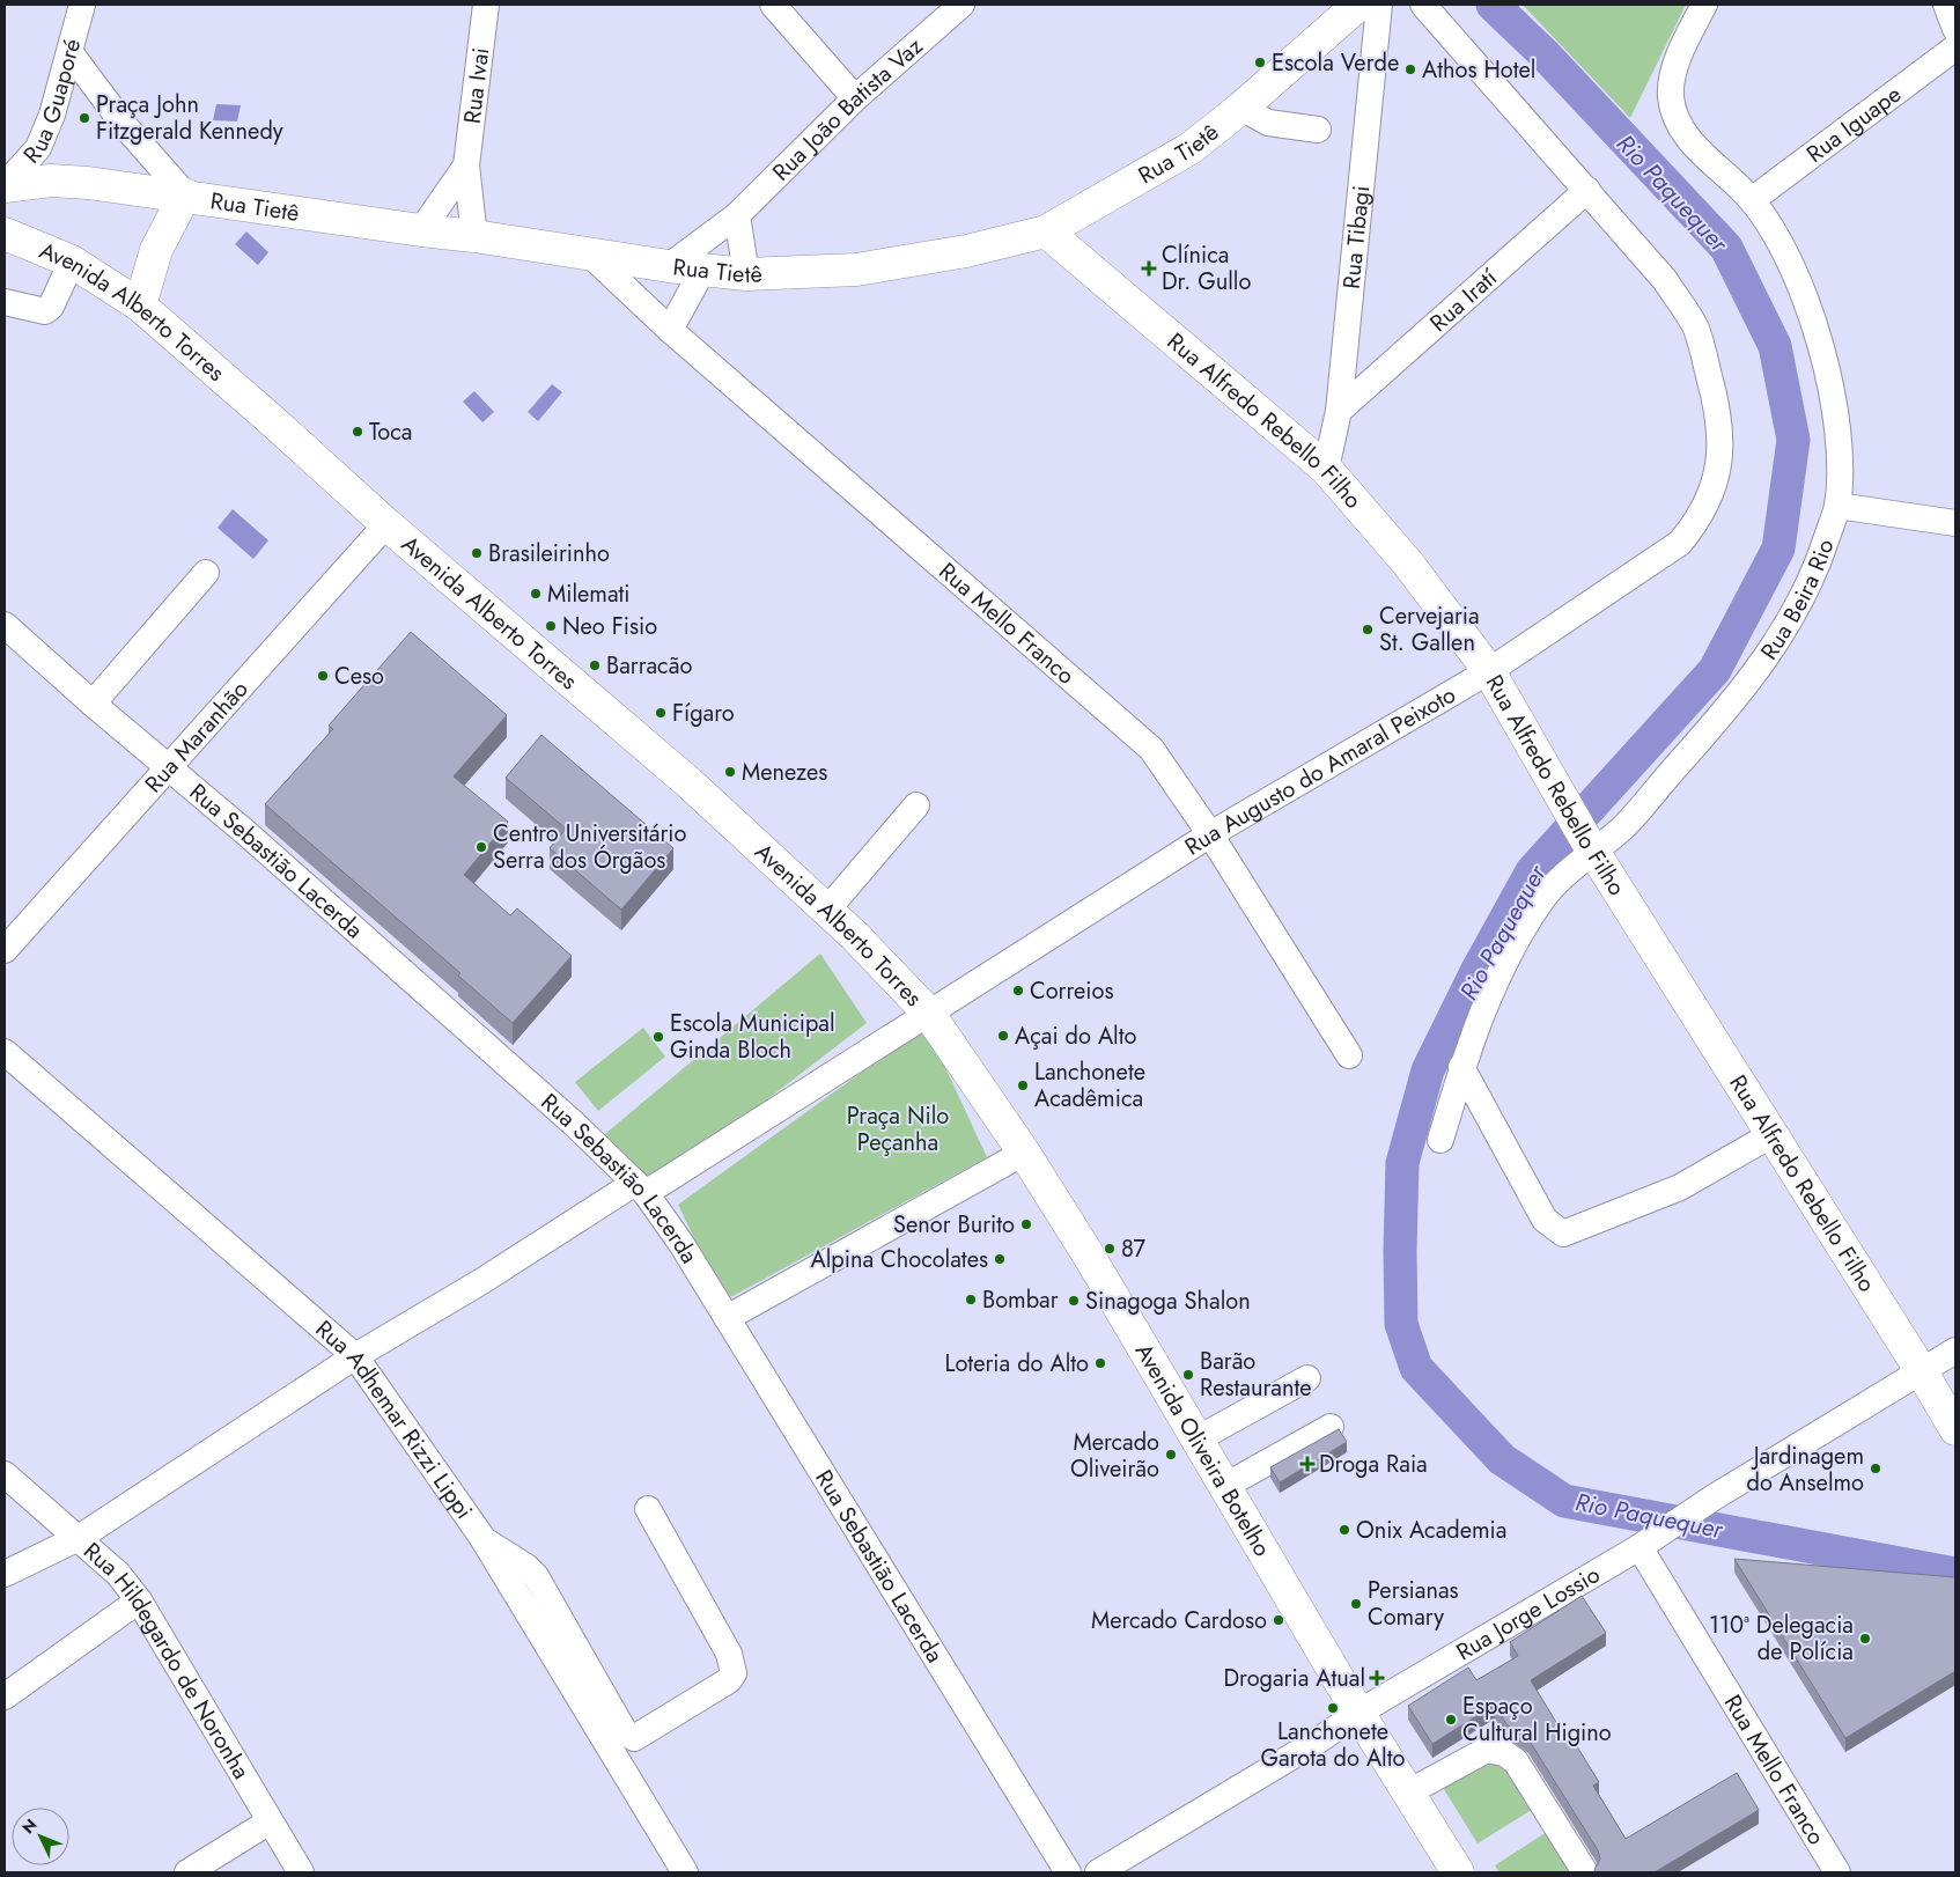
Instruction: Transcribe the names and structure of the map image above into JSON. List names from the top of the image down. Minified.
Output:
{"streets":{"main road":["Rua Tietê","Avenida Alberto Torres","Rua Alfredo Rebello Filho","Avenida Oliveira Botelho"],"street":["Rua Ivai","Rua Guaporé","Rua João Batista Vaz","Rua Iguape","Rua Tibagi","Rua Iratí","Rua Beira Rio","Rua Mello Franco","Rua Maranhão","Rua Augusto do Amaral Peixoto","Rua Sebastião Lacerda","Rua Adhemar Rizzi Lippi","Rua Jorge Lossio","Rua Hildegardo de Noronha"]},"crossings":[["Rua Ivai","Rua Tietê"],["Rua Guaporé","Rua Tietê"],["Rua João Batista Vaz","Rua Tietê"],["Rua Iguape","Rua Beira Rio"],["Rua Tietê","Rua Alfredo Rebello Filho"],["Rua Tietê","Rua Mello Franco"],["Rua Tibagi","Rua Iratí"],["Rua Tibagi","Rua Alfredo Rebello Filho"],["Rua Iratí","Rua Augusto do Amaral Peixoto"],["Avenida Alberto Torres","Rua Maranhão"],["Avenida Alberto Torres","Rua Augusto do Amaral Peixoto"],["Avenida Alberto Torres","Avenida Oliveira Botelho"],["Rua Alfredo Rebello Filho","Rua Beira Rio"],["Rua Alfredo Rebello Filho","Rua Augusto do Amaral Peixoto"],["Rua Alfredo Rebello Filho","Rua Jorge Lossio"],["Rua Mello Franco","Rua Augusto do Amaral Peixoto"],["Rua Mello Franco","Rua Jorge Lossio"],["Rua Maranhão","Rua Sebastião Lacerda"],["Rua Augusto do Amaral Peixoto","Rua Sebastião Lacerda"],["Rua Augusto do Amaral Peixoto","Rua Adhemar Rizzi Lippi"],["Rua Augusto do Amaral Peixoto","Avenida Oliveira Botelho"],["Rua Augusto do Amaral Peixoto","Rua Hildegardo de Noronha"],["Avenida Oliveira Botelho","Rua Jorge Lossio"]],"water":["Rio Paquequer"],"parks":["Praça Nilo Peçanha"],"places":{"other":["Escola Verde","Athos Hotel","Praça John Fitzgerald Kennedy","Toca","Brasileirinho","Milemati","Neo Fisio","Cervejaria St. Gallen","Barracão","Ceso","Fígaro","Menezes","Centro Universitário Serra dos Órgãos","Correios","Açai do Alto","Escola Municipal Ginda Bloch","Lanchonete Acadêmica","Senor Burito","87","Alpina Chocolates","Bombar","Sinagoga Shalon","Loteria do Alto","Barão Restaurante","Mercado Oliveirão","Jardinagem do Anselmo","Onix Academia","Persianas Comary","Mercado Cardoso","110ª Delegacia de Polícia","Lanchonete Garota do Alto","Espaço Cultural Higino"],"health":["Clínica Dr. Gullo","Droga Raia","Drogaria Atual"]},"north":"top left"}
